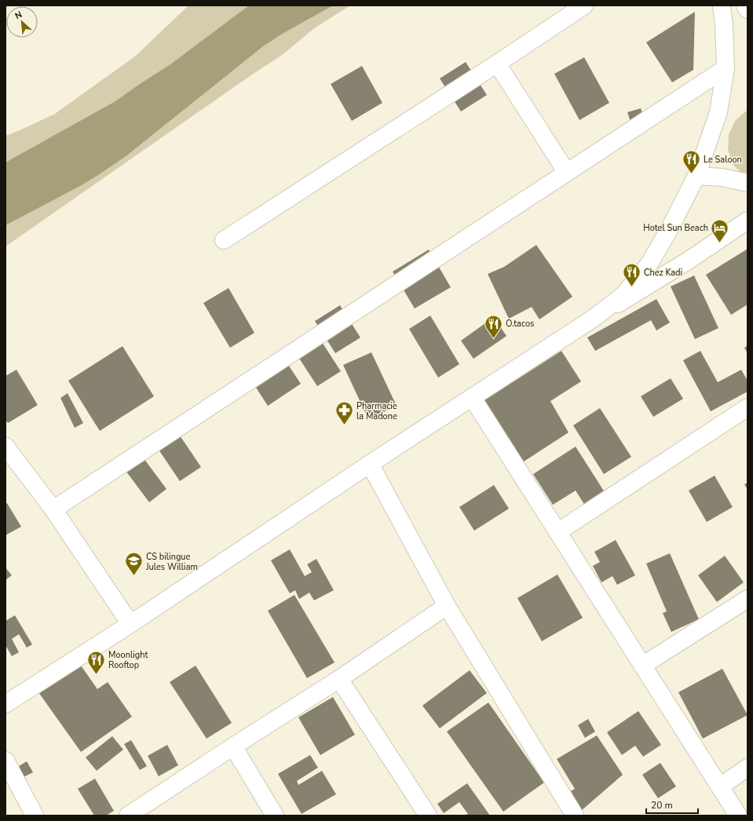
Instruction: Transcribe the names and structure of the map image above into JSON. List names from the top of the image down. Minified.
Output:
{"places":{"restaurant":["Le Saloon","Chez Kadi","O.tacos","Moonlight Rooftop"],"hotel":["Hotel Sun Beach"],"pharmacy":["Pharmacie la Madone"],"school or university":["CS bilingue Jules William"]},"scale_bar":"20 m","north":"top left"}
